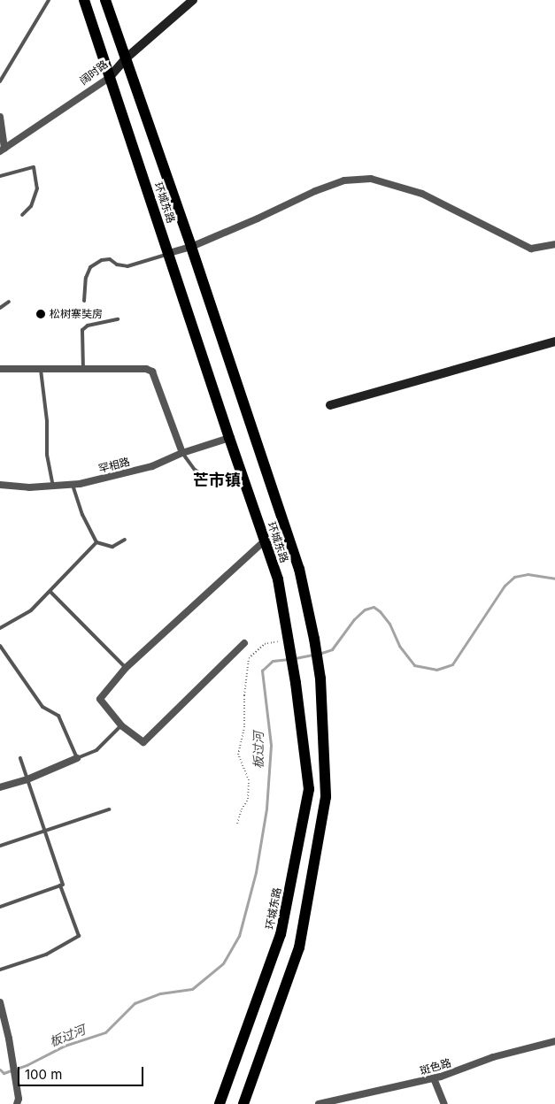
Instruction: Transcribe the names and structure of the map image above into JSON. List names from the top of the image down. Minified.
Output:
{"streets":{"main road":["环城东路"],"street":["阔时路","罕相路","斑色路"]},"crossings":[["阔时路","环城东路"],["环城东路","罕相路"]],"districts":["芒市镇"],"water":["板过河"],"places":["松树寨奘房"],"scale_bar":"100 m"}
